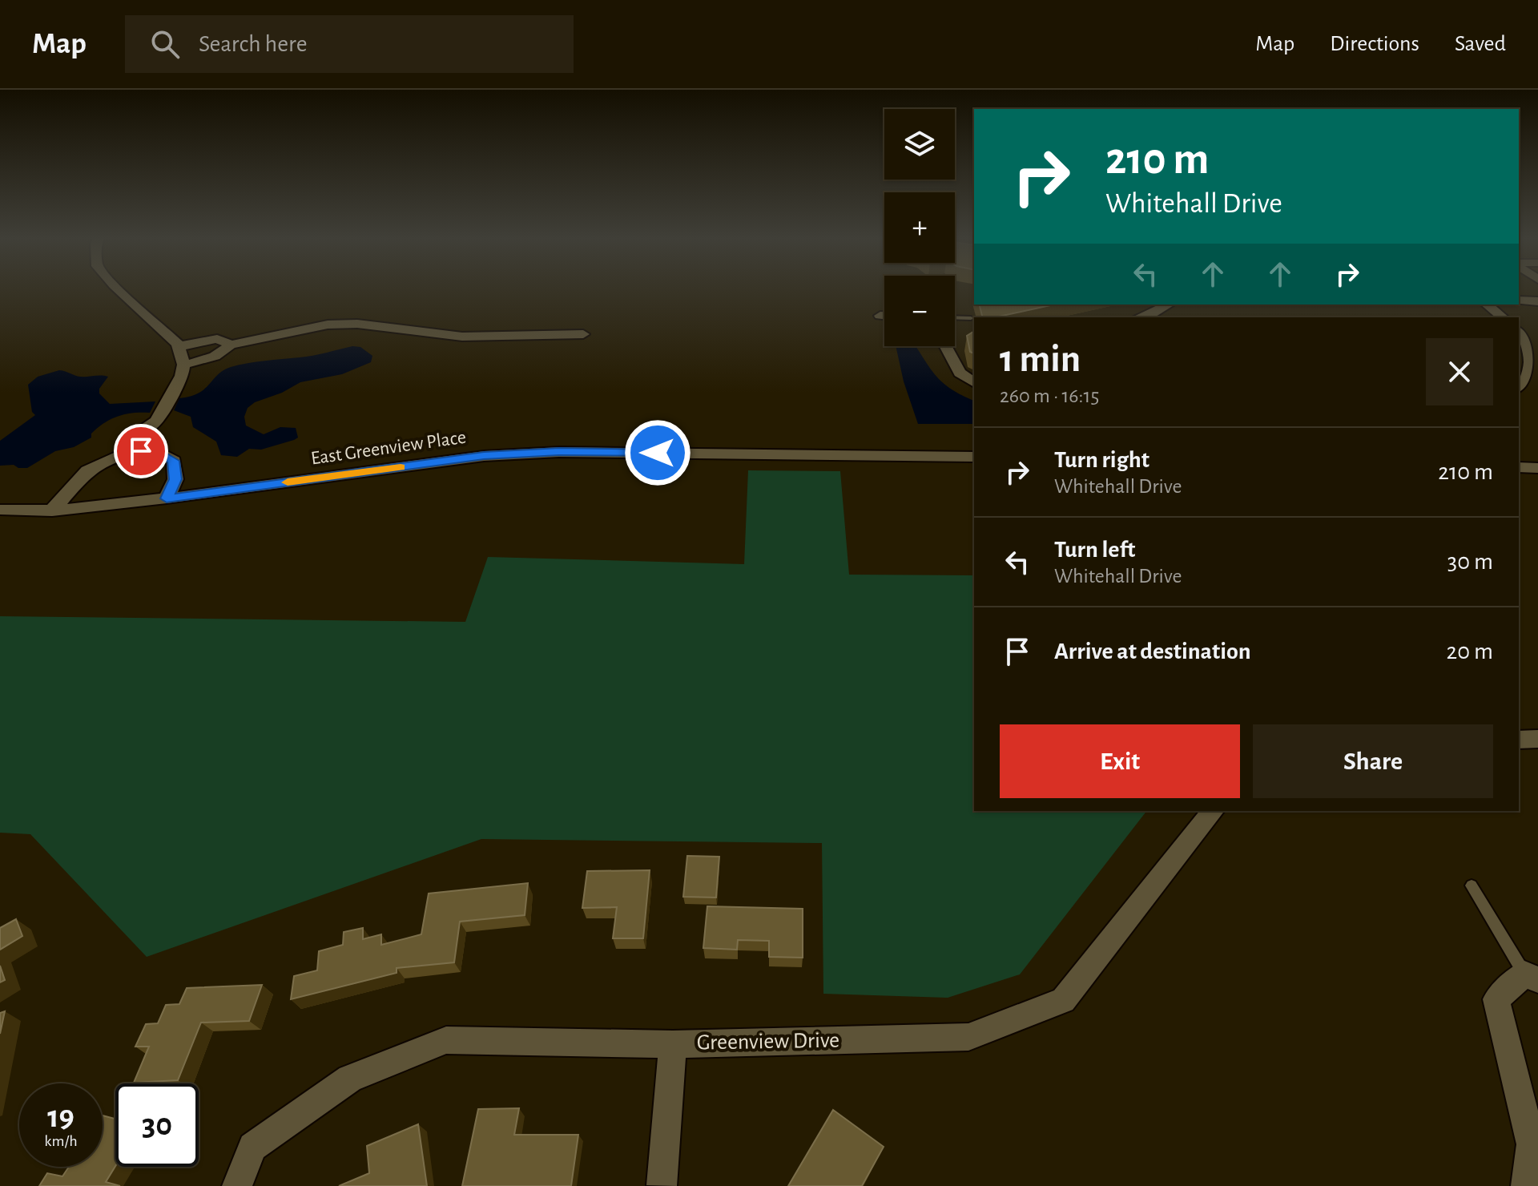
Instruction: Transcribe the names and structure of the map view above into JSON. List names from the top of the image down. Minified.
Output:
{"streets":{"street":["East Greenview Place","Greenview Drive"]},"page":{"header":"Map","search":"Search here","nav":["Map","Directions","Saved"],"map_buttons":["+","−"],"turn":["210 m","Whitehall Drive"],"heading":["1 min","260 m · 16:15"],"list":[{"name":"Turn right","note":"Whitehall Drive","value":"210 m"},{"name":"Turn left","note":"Whitehall Drive","value":"30 m"},{"name":"Arrive at destination","value":"20 m"}],"buttons":["Exit","Share"],"speed":"19 km/h","limit":"30"}}
